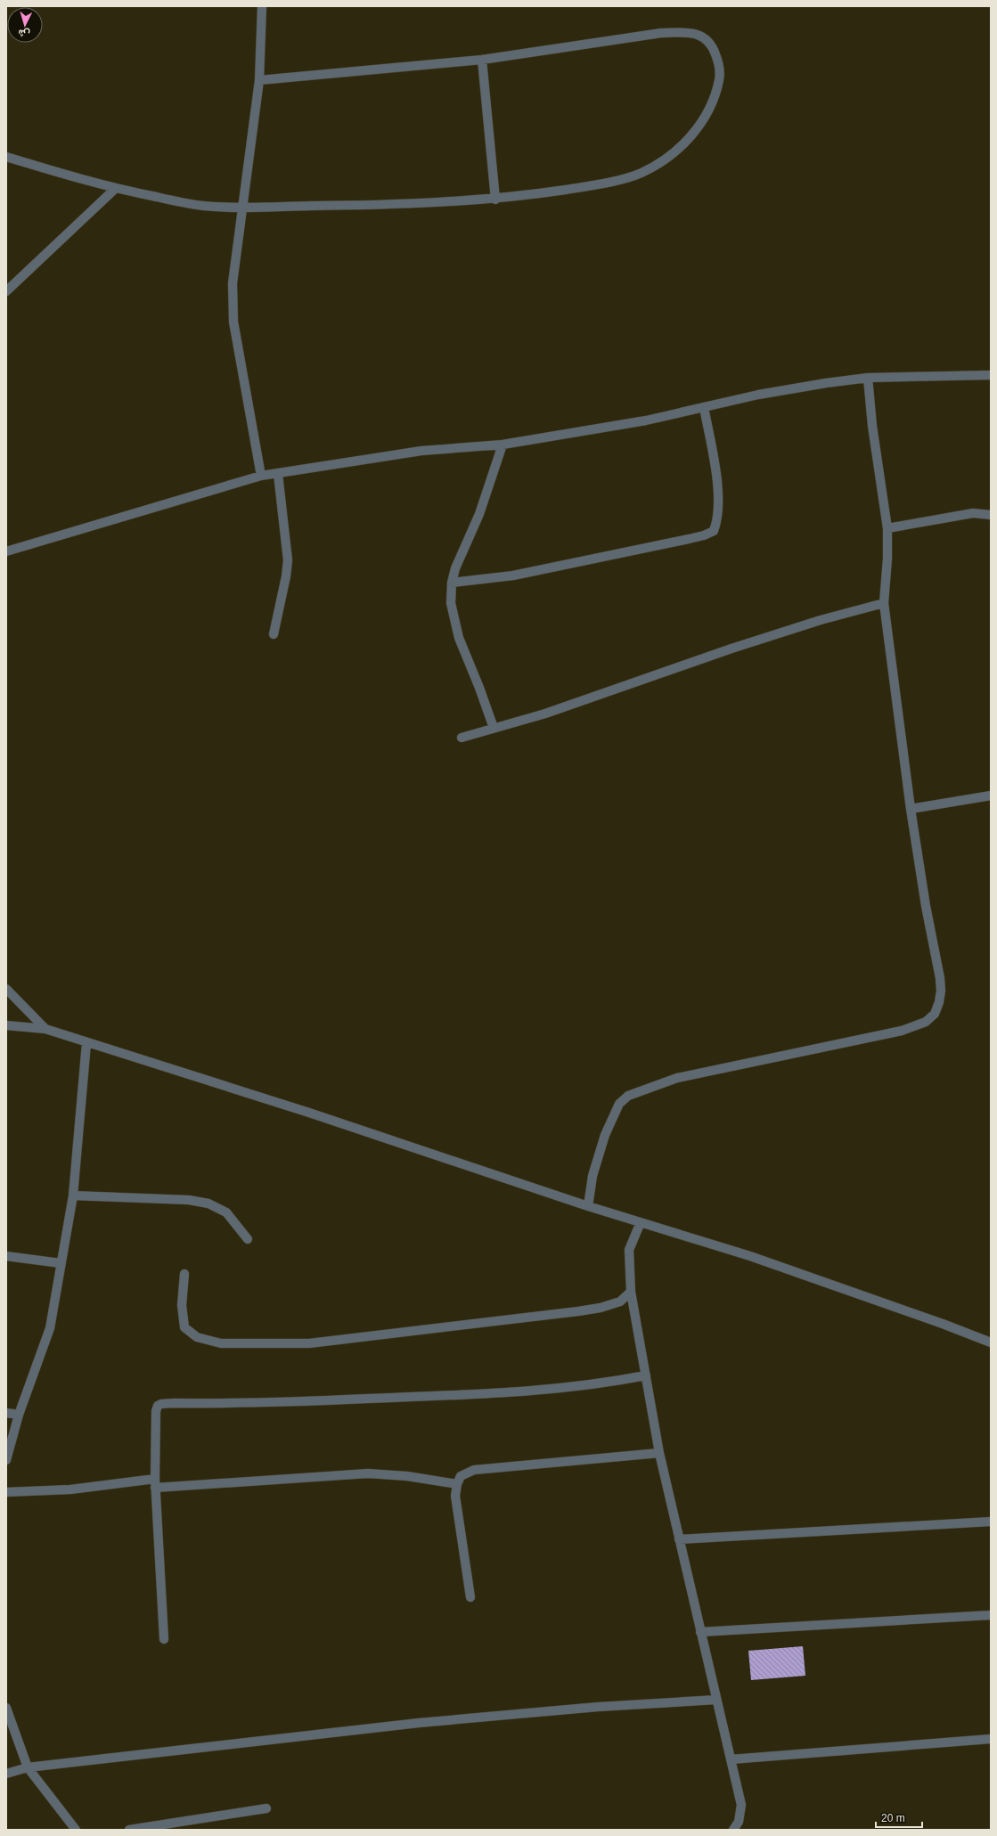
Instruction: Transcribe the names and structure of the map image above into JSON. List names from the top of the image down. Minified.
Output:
{"scale_bar":"20 m","north":"bottom"}
